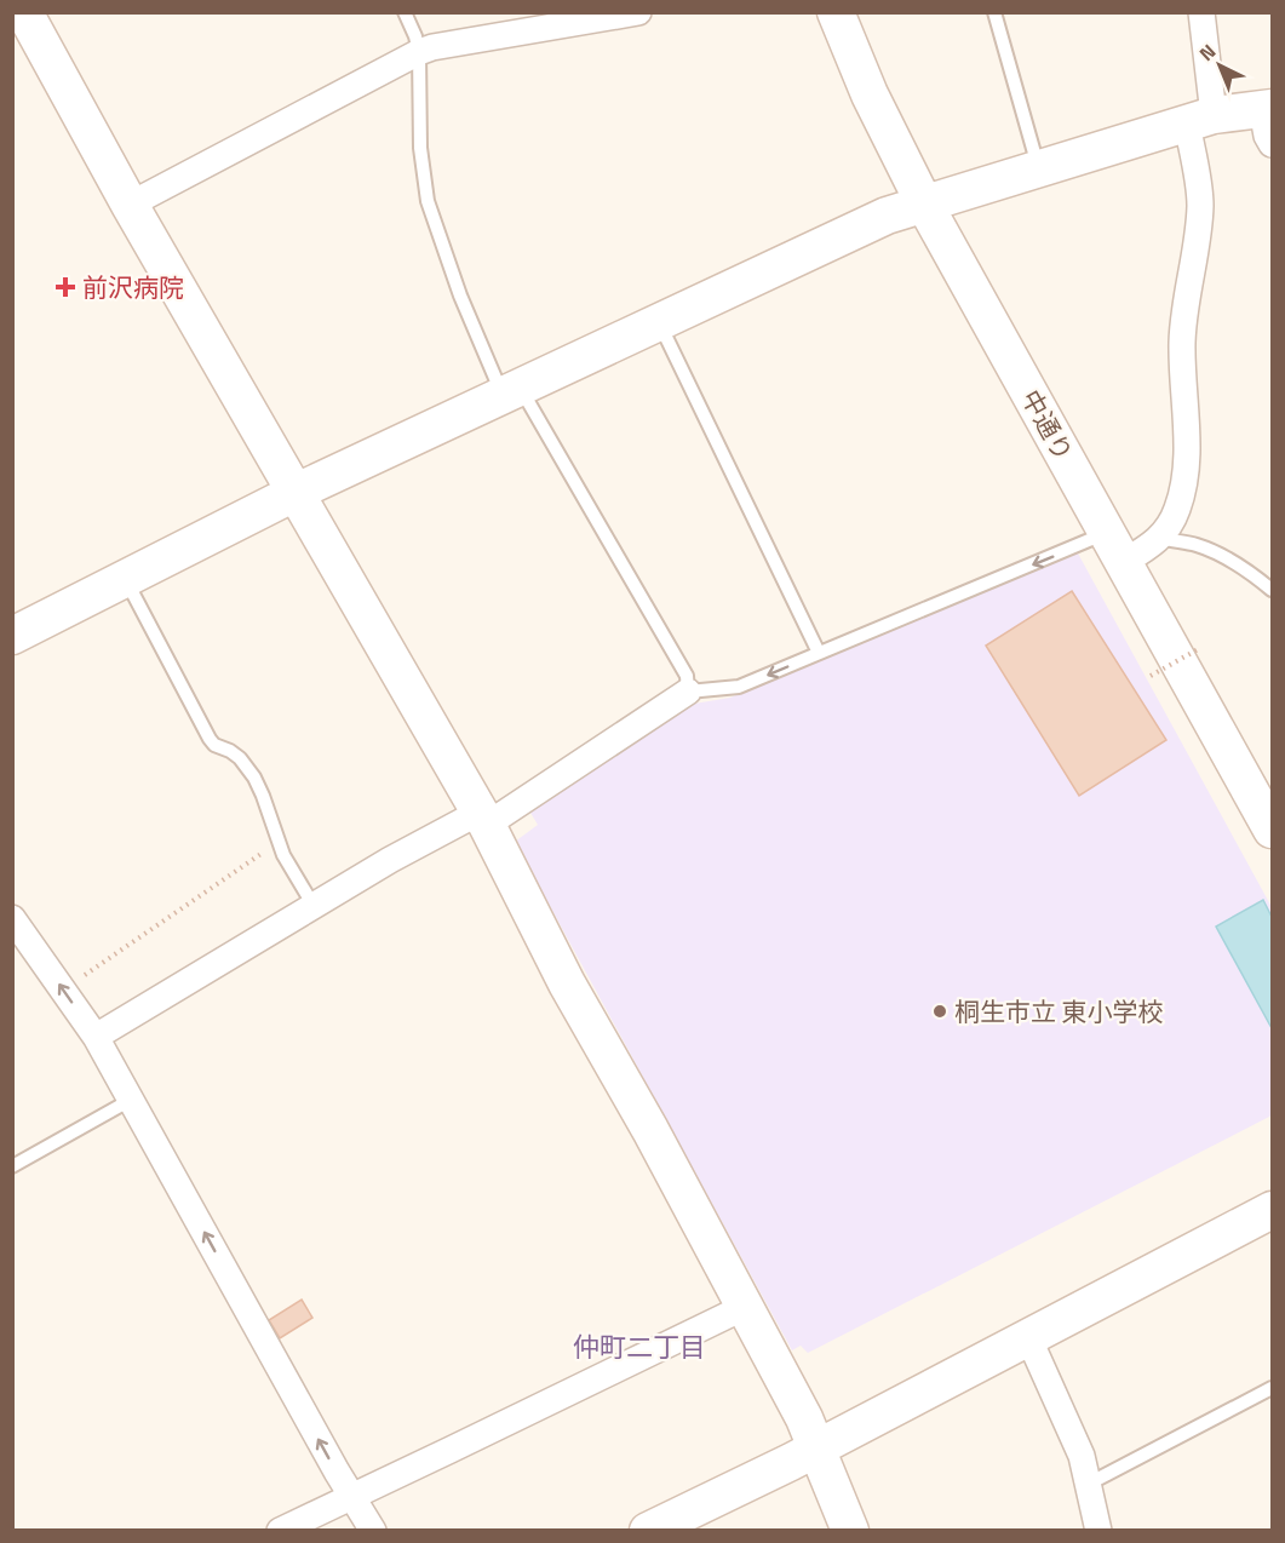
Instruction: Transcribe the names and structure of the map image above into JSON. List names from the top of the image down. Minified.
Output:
{"streets":{"street":["中通り"]},"districts":["仲町二丁目"],"places":{"health":["前沢病院"],"other":["桐生市立 東小学校"]},"north":"top left"}
